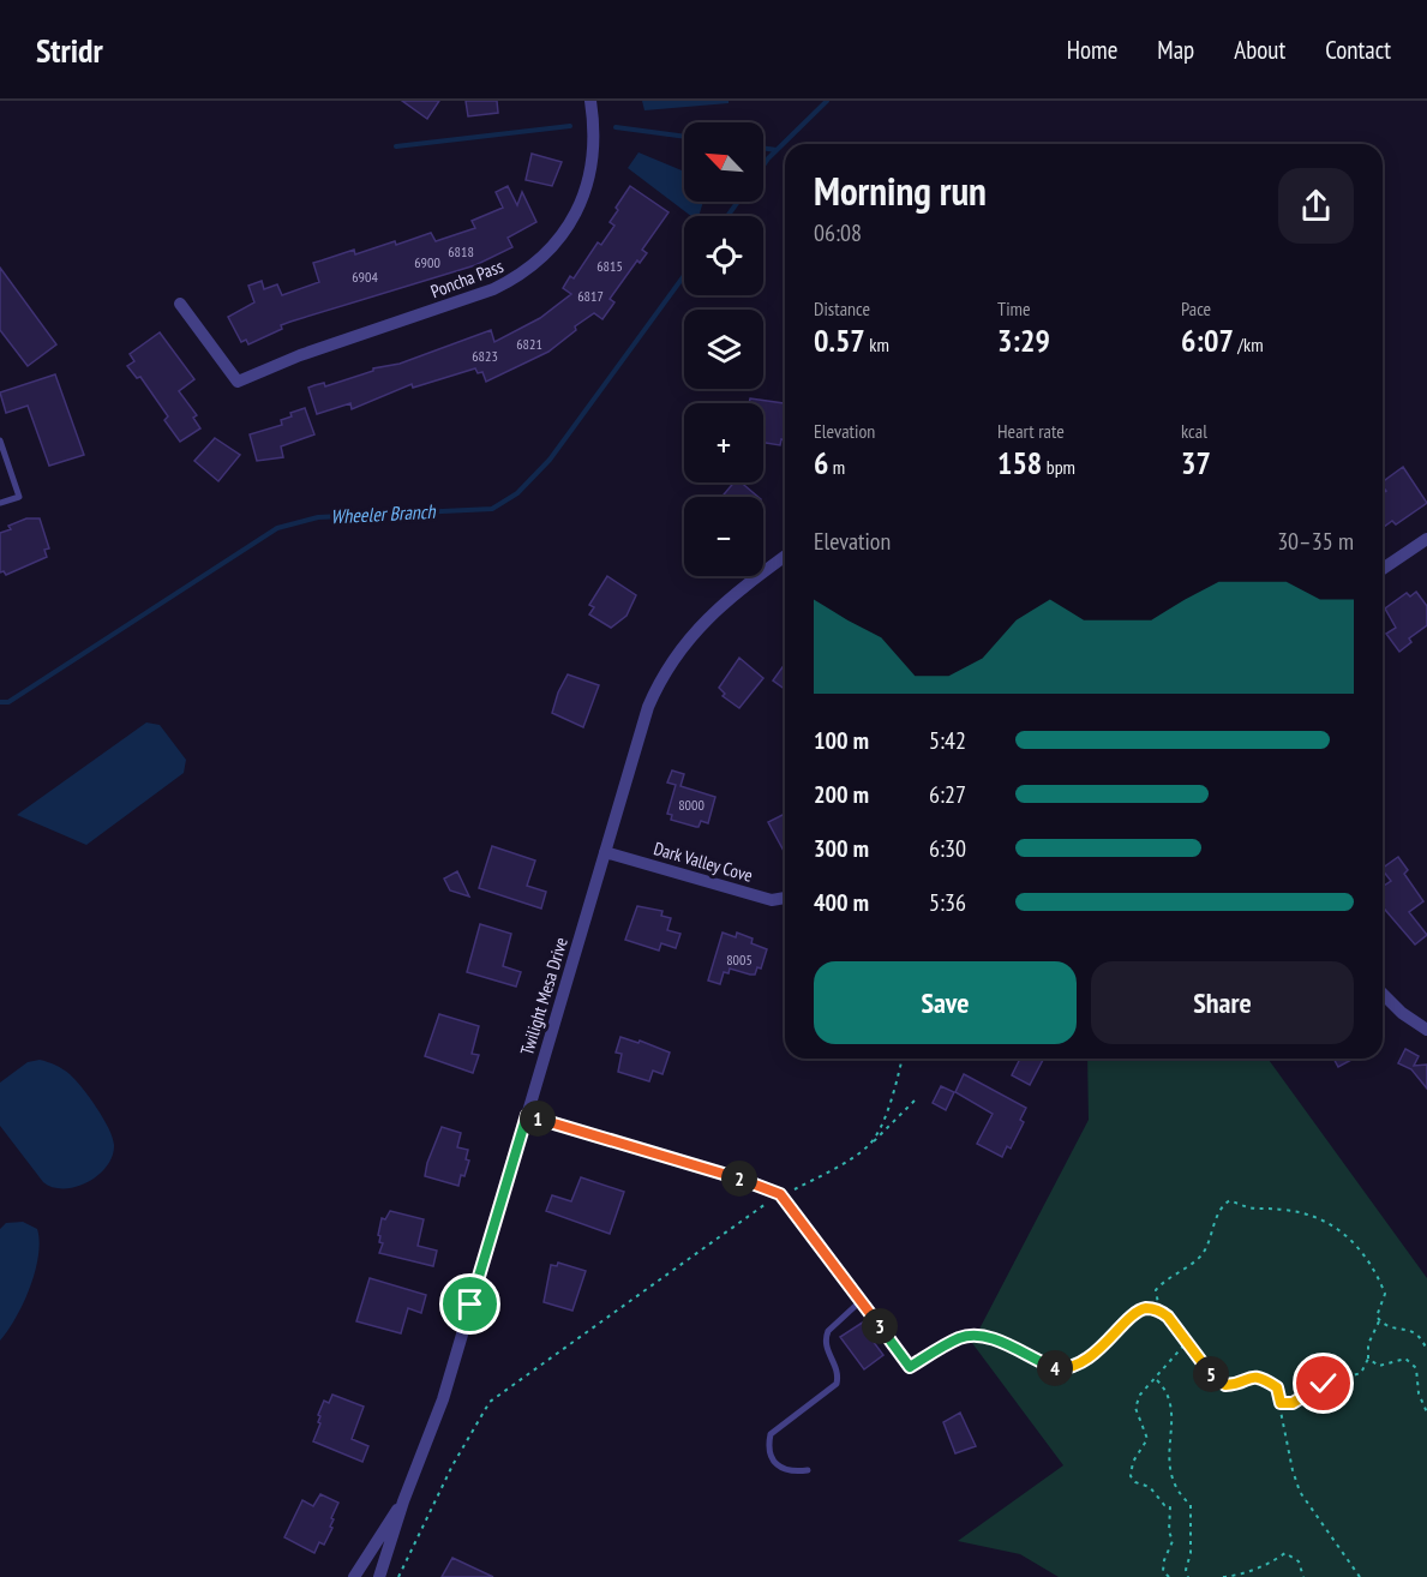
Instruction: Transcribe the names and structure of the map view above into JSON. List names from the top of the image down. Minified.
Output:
{"streets":{"street":["Poncha Pass","Dark Valley Cove","Twilight Mesa Drive"]},"crossings":[["Dark Valley Cove","Twilight Mesa Drive"]],"water":["Wheeler Branch"],"house_numbers":["6818","6900","6815","6904","6817","6821","6823","8000","8005"],"north":"top left","page":{"header":"Stridr","nav":["Home","Map","About","Contact"],"map_buttons":["+","−"],"heading":["Morning run","06:08"],"stats":[["Distance","0.57 km"],["Time","3:29"],["Pace","6:07 /km"],["Elevation","6 m"],["Heart rate","158 bpm"],["kcal","37"]],"chart":["Elevation","30–35 m"],"list":[{"name":"100 m","note":"5:42"},{"name":"200 m","note":"6:27"},{"name":"300 m","note":"6:30"},{"name":"400 m","note":"5:36"}],"buttons":["Save","Share"],"pins":["1","2","3","4","5"]}}
